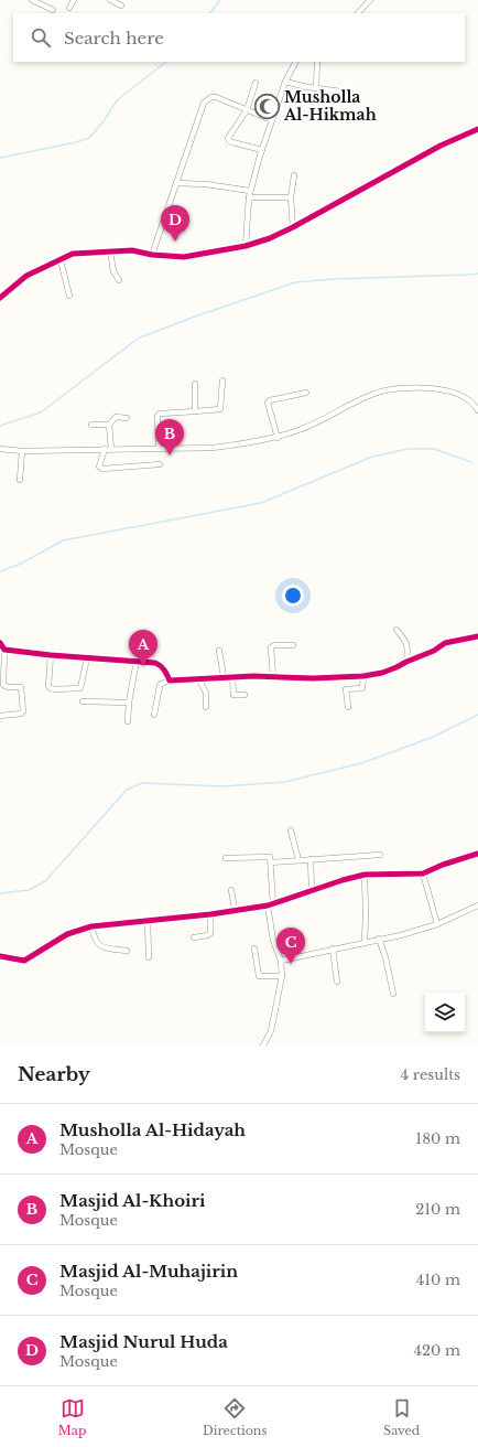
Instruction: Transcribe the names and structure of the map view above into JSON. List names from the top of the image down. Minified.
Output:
{"places":{"mosque":["Musholla Al-Hikmah"]},"page":{"search":"Search here","pins":["D","B","A","C"],"heading":["Nearby","4 results"],"list":[{"mark":"A","name":"Musholla Al-Hidayah","note":"Mosque","value":"180 m"},{"mark":"B","name":"Masjid Al-Khoiri","note":"Mosque","value":"210 m"},{"mark":"C","name":"Masjid Al-Muhajirin","note":"Mosque","value":"410 m"},{"mark":"D","name":"Masjid Nurul Huda","note":"Mosque","value":"420 m"}],"nav":["Map","Directions","Saved"]}}
